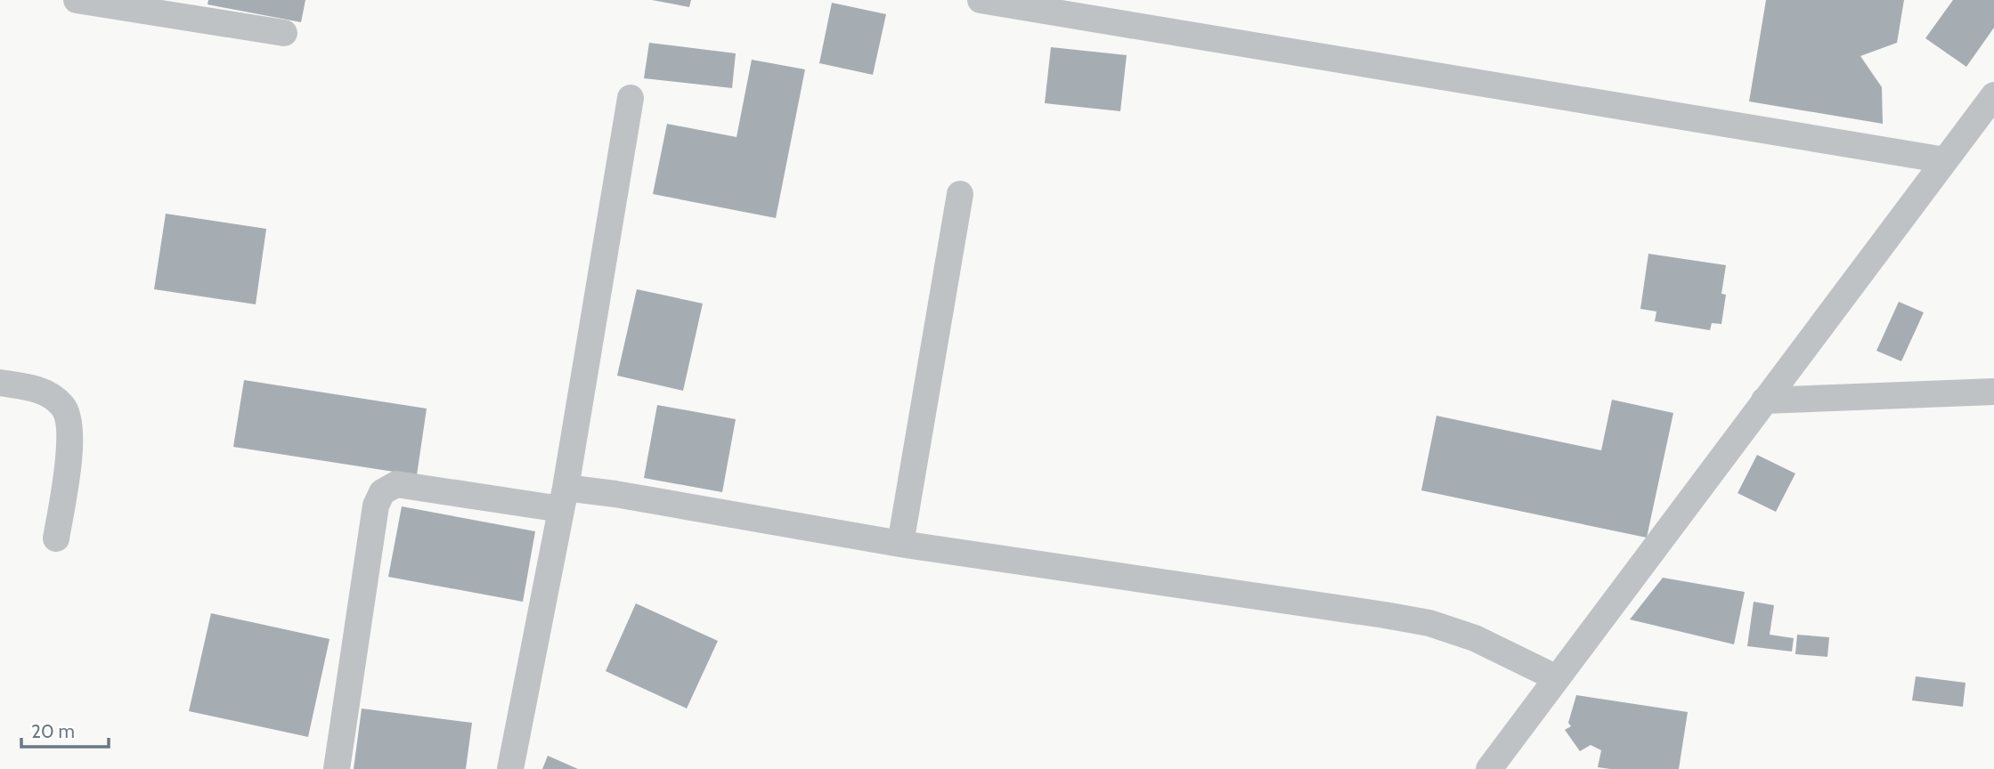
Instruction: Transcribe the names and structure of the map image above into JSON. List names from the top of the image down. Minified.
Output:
{"scale_bar":"20 m"}
